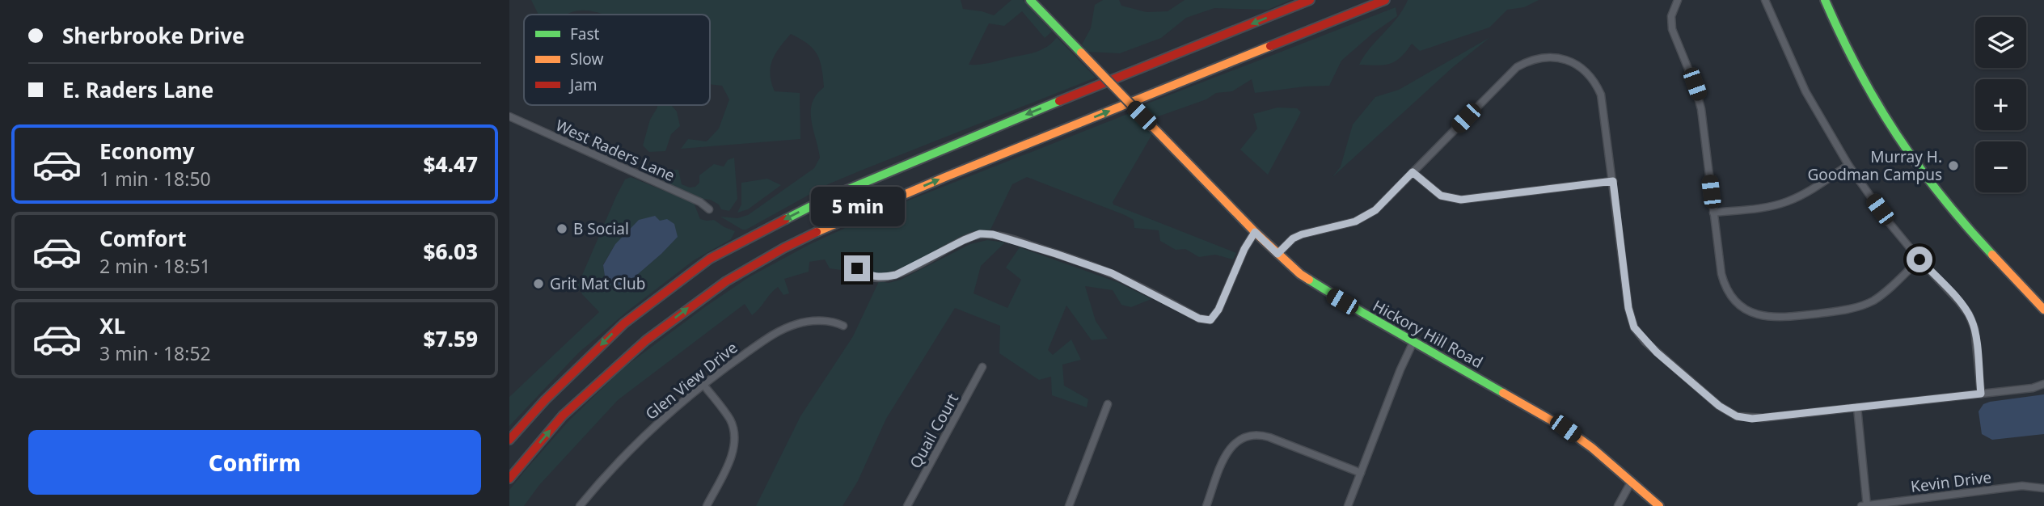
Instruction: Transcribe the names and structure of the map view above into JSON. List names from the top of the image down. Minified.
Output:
{"streets":{"main road":["Hickory Hill Road"],"street":["West Raders Lane","Glen View Drive","Quail Court","Kevin Drive"]},"places":["Murray H. Goodman Campus","B Social","Grit Mat Club"],"legend":["Fast","Slow","Jam"],"page":{"banner":["Sherbrooke Drive","E. Raders Lane"],"map_buttons":["+","−"],"list":[{"name":"Economy","note":"1 min · 18:50","value":"$4.47"},{"name":"Comfort","note":"2 min · 18:51","value":"$6.03"},{"name":"XL","note":"3 min · 18:52","value":"$7.59"}],"bubble":"5 min","buttons":"Confirm"}}
